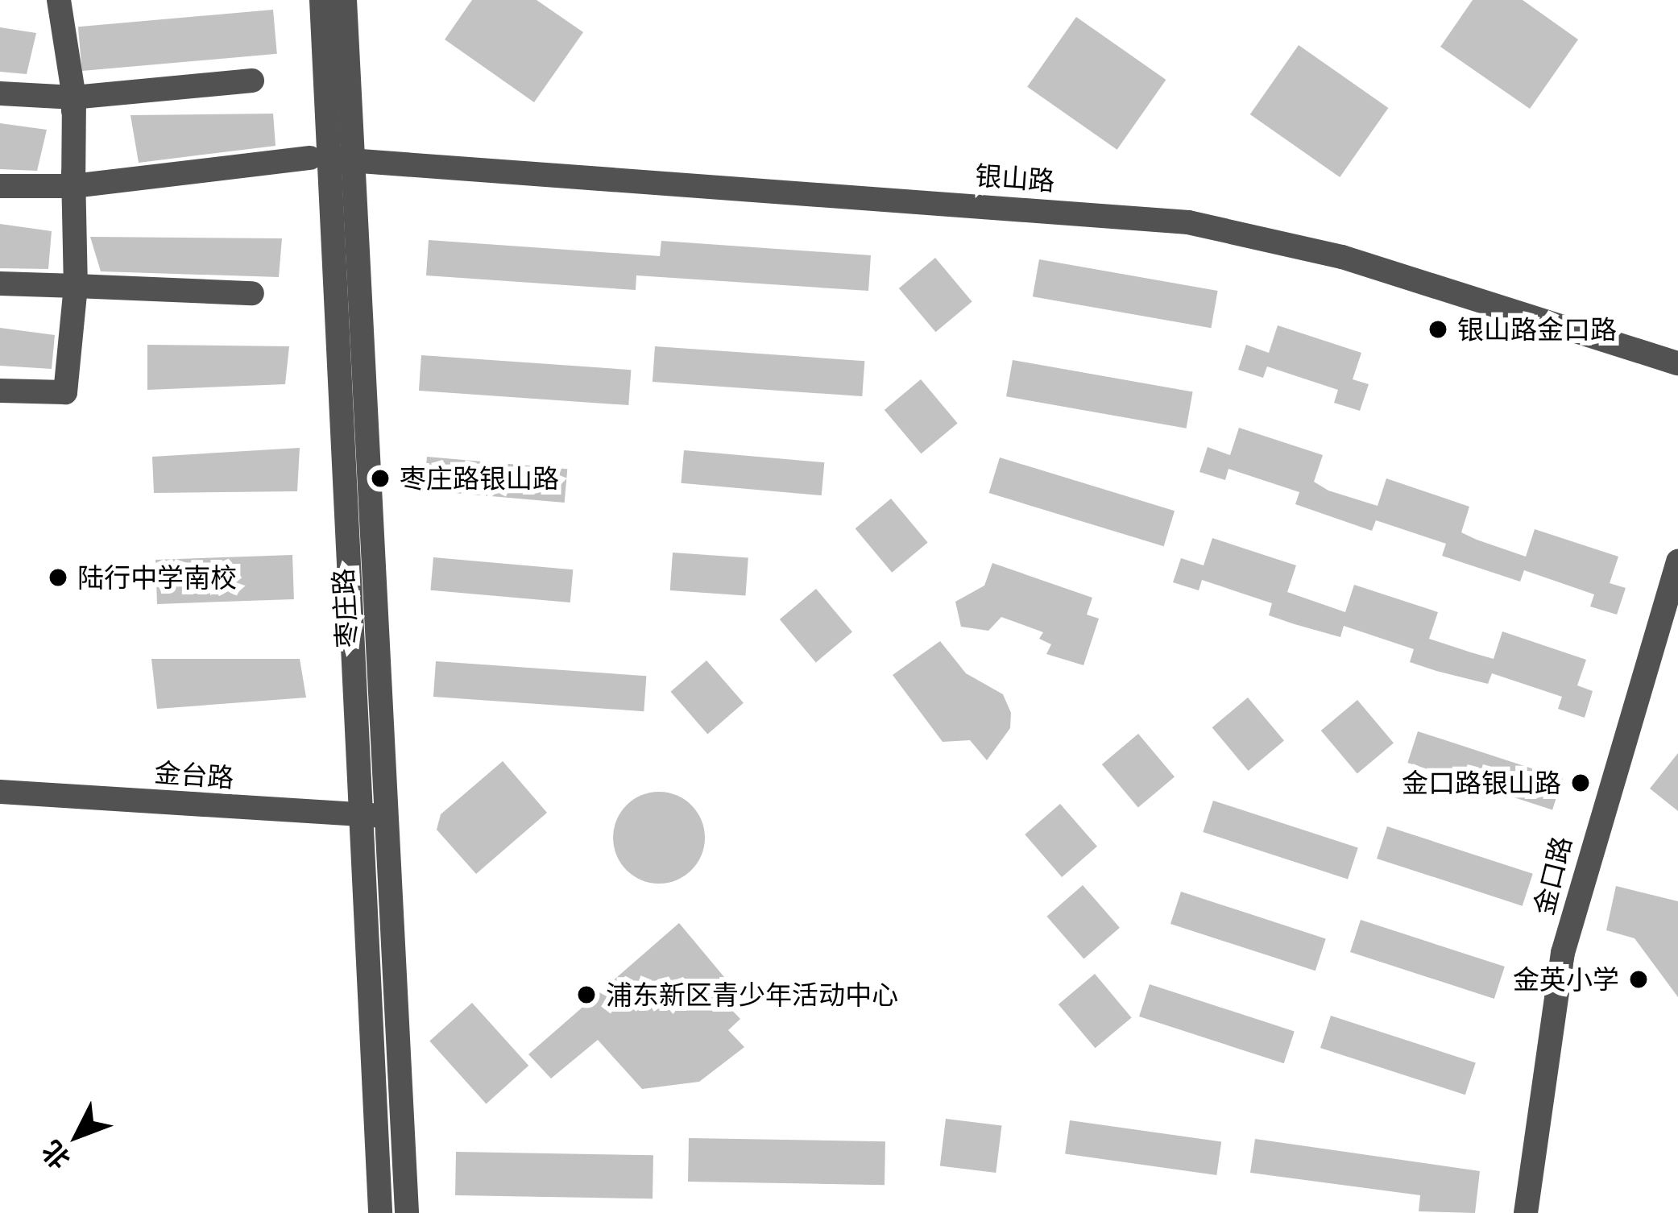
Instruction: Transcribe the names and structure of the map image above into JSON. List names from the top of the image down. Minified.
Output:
{"streets":{"street":["银山路","枣庄路","金台路","金口路"]},"crossings":[["银山路","枣庄路"],["枣庄路","金台路"]],"places":["银山路金口路","枣庄路银山路","陆行中学南校","金口路银山路","金英小学","浦东新区青少年活动中心"],"north":"bottom left"}
